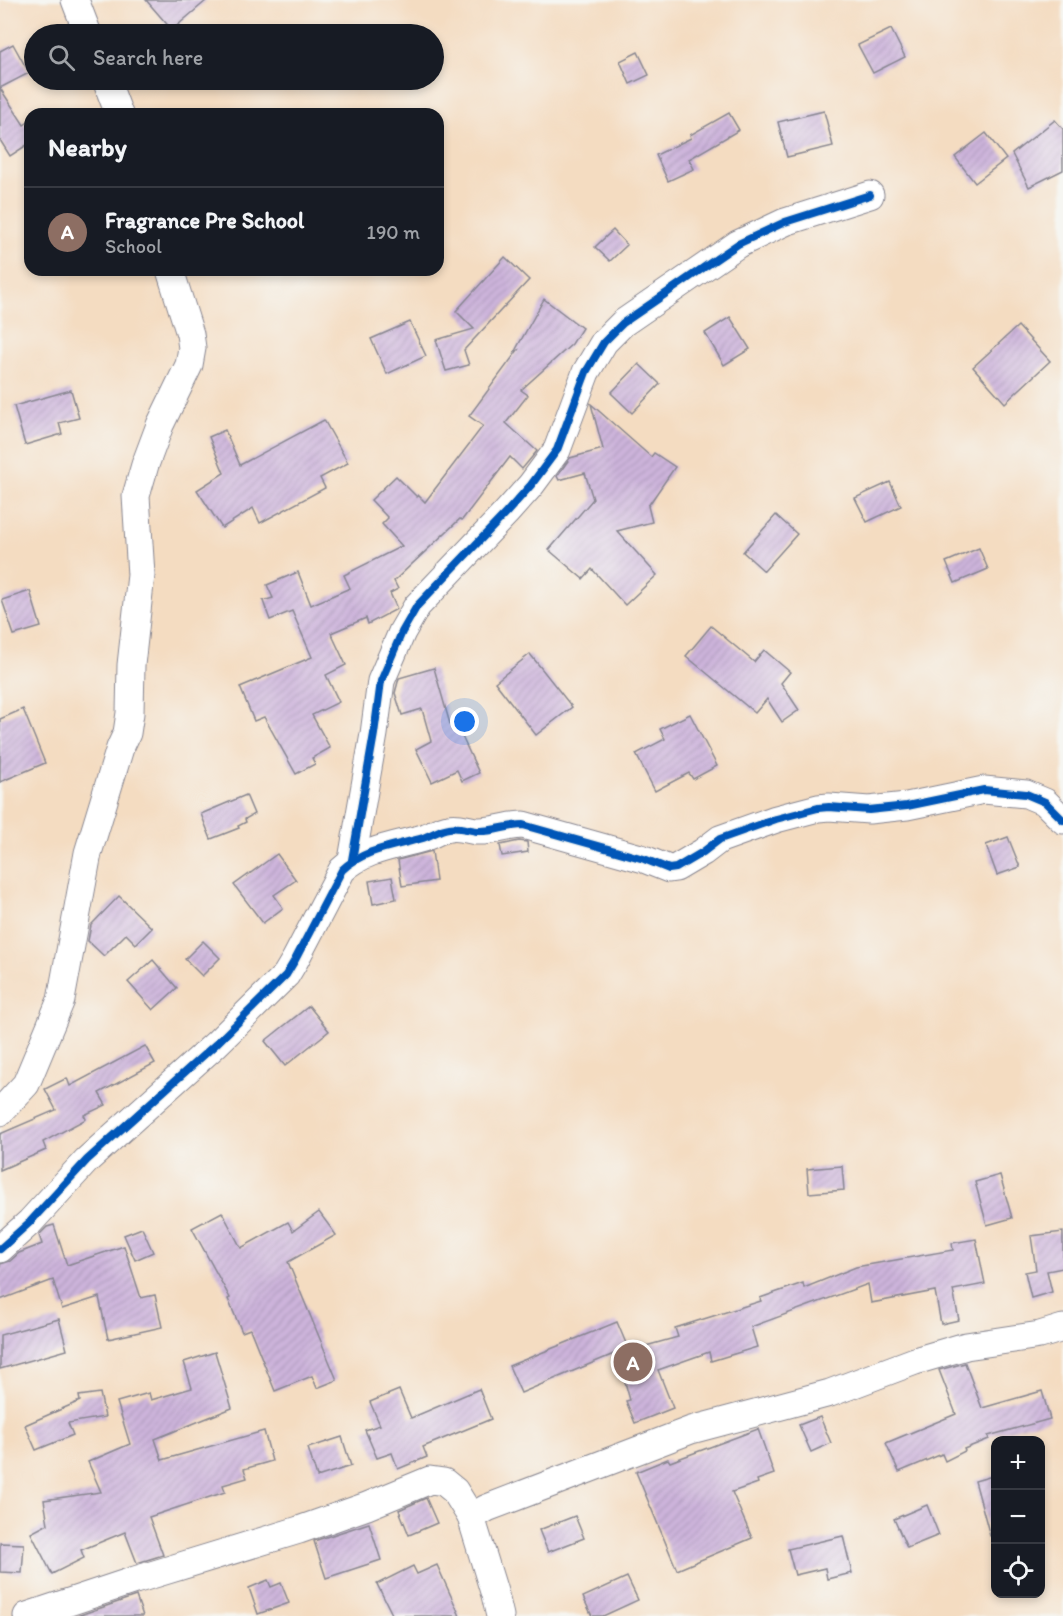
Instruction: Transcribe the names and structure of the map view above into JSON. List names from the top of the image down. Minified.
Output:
{"page":{"search":"Search here","heading":"Nearby","list":[{"mark":"A","name":"Fragrance Pre School","note":"School","value":"190 m"}],"pins":"A","map_buttons":["+","−"]}}
